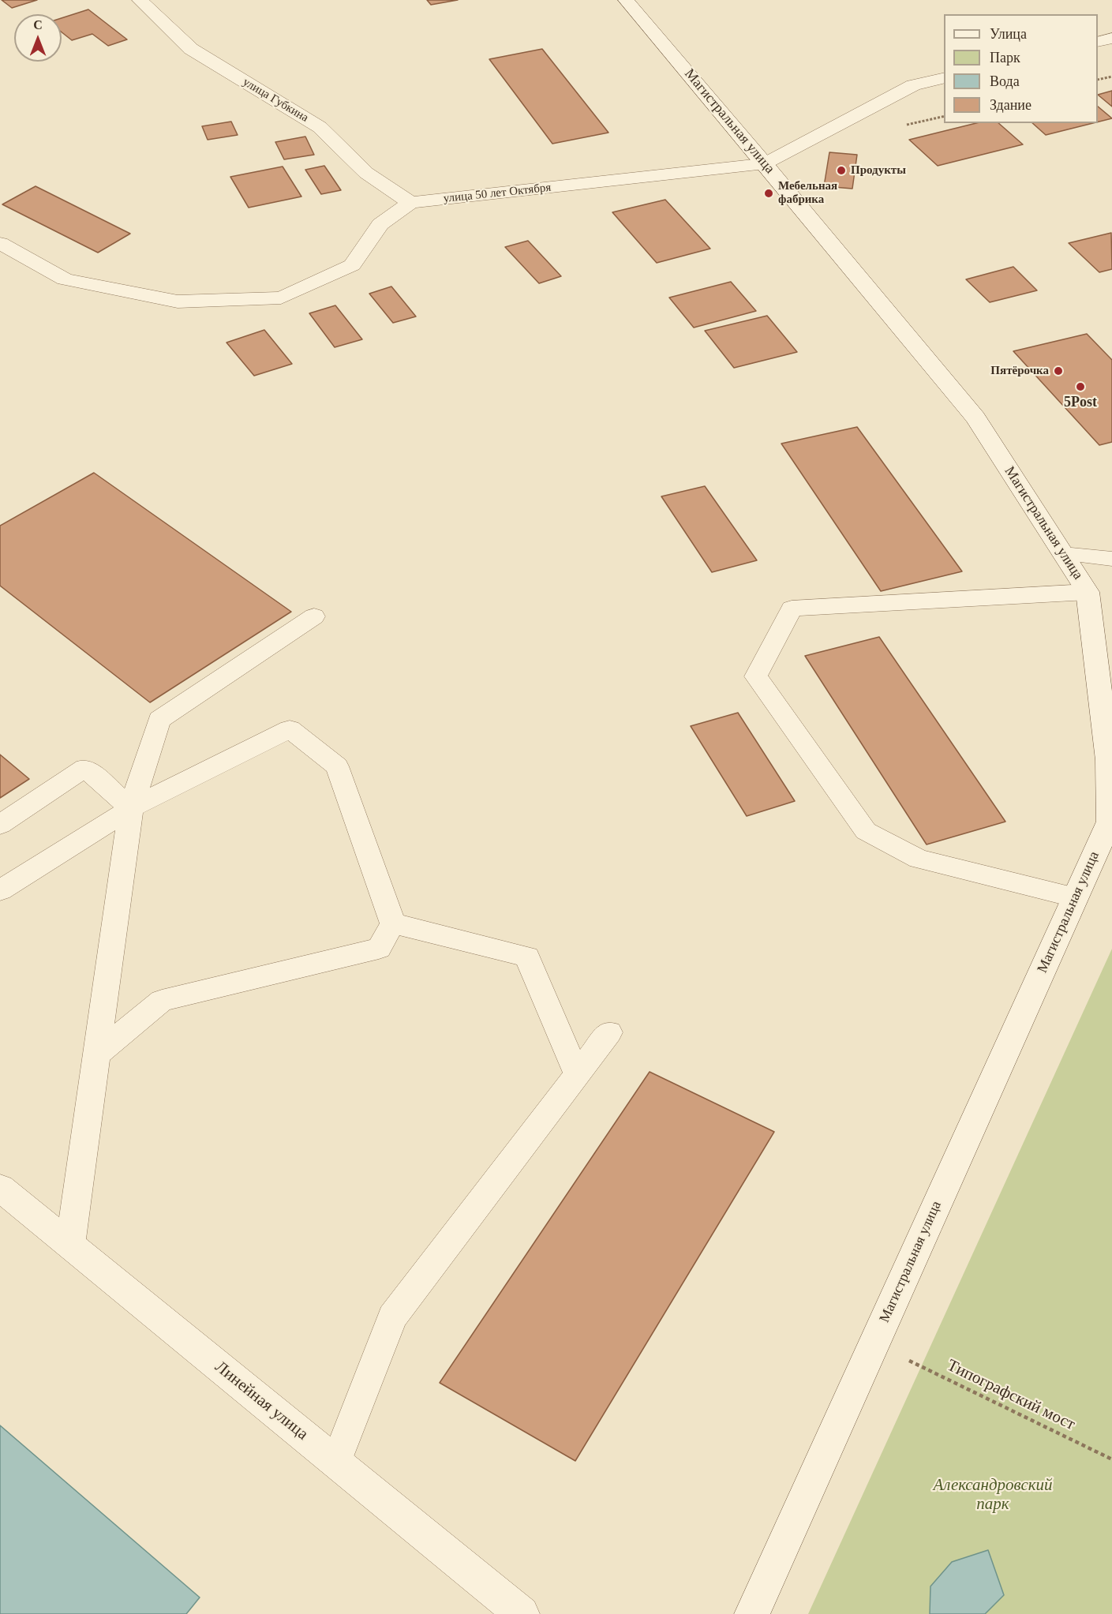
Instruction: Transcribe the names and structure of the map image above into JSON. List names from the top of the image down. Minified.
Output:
{"streets":{"street":["улица Губкина","Магистральная улица","улица 50 лет Октября","Линейная улица"],"path":["Типографский мост"]},"crossings":[["улица Губкина","улица 50 лет Октября"],["Магистральная улица","улица 50 лет Октября"]],"parks":["Александровский парк"],"places":["Продукты","Мебельная фабрика","Пятёрочка","5Post"],"legend":["Улица","Парк","Вода","Здание"],"north":"top"}
